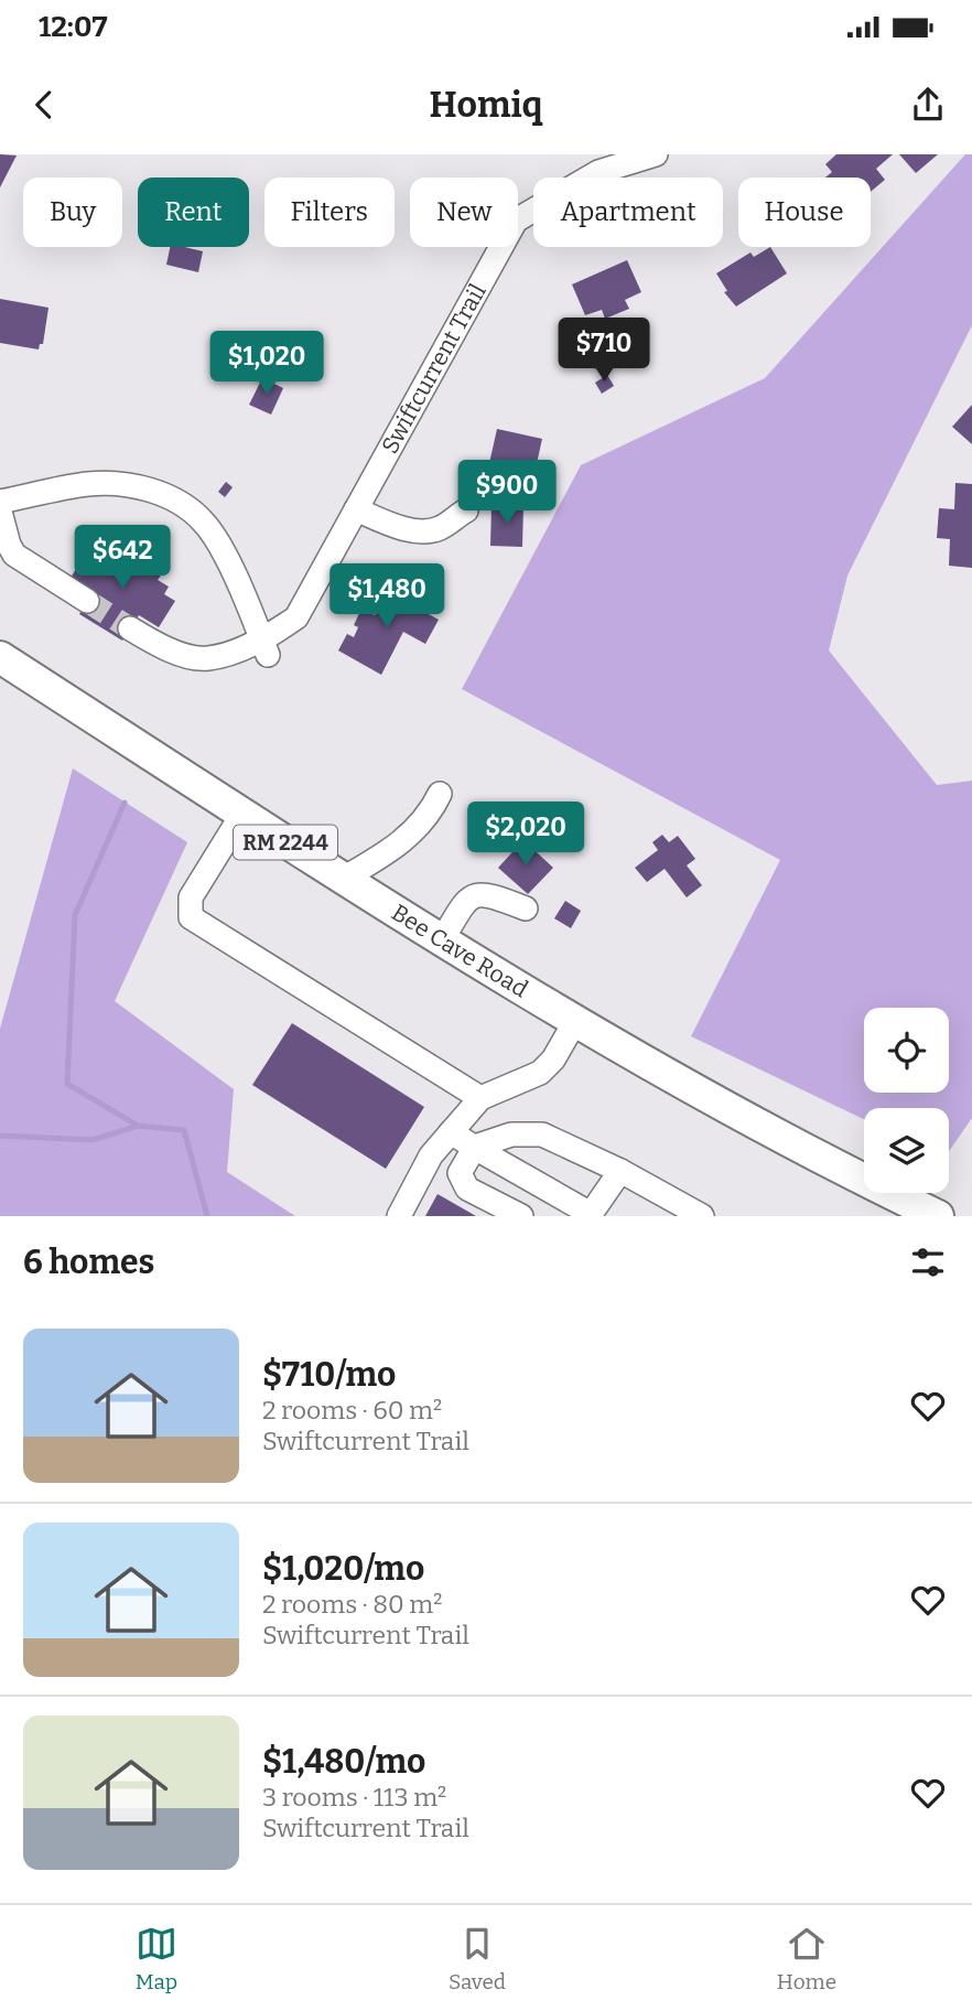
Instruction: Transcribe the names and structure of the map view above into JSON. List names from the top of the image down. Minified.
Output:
{"streets":{"main road":["RM 2244","Bee Cave Road"],"street":["Swiftcurrent Trail"]},"page":{"status":"12:07","header":"Homiq","chip":["Buy","Rent","Filters","New","Apartment","House"],"price":["$710","$1,020","$900","$642","$1,480","$2,020"],"heading":"6 homes","list":[{"name":"$710/mo","note":"2 rooms · 60 m² · Swiftcurrent Trail"},{"name":"$1,020/mo","note":"2 rooms · 80 m² · Swiftcurrent Trail"},{"name":"$1,480/mo","note":"3 rooms · 113 m² · Swiftcurrent Trail"}],"tabs":["Map","Saved","Home"]}}
